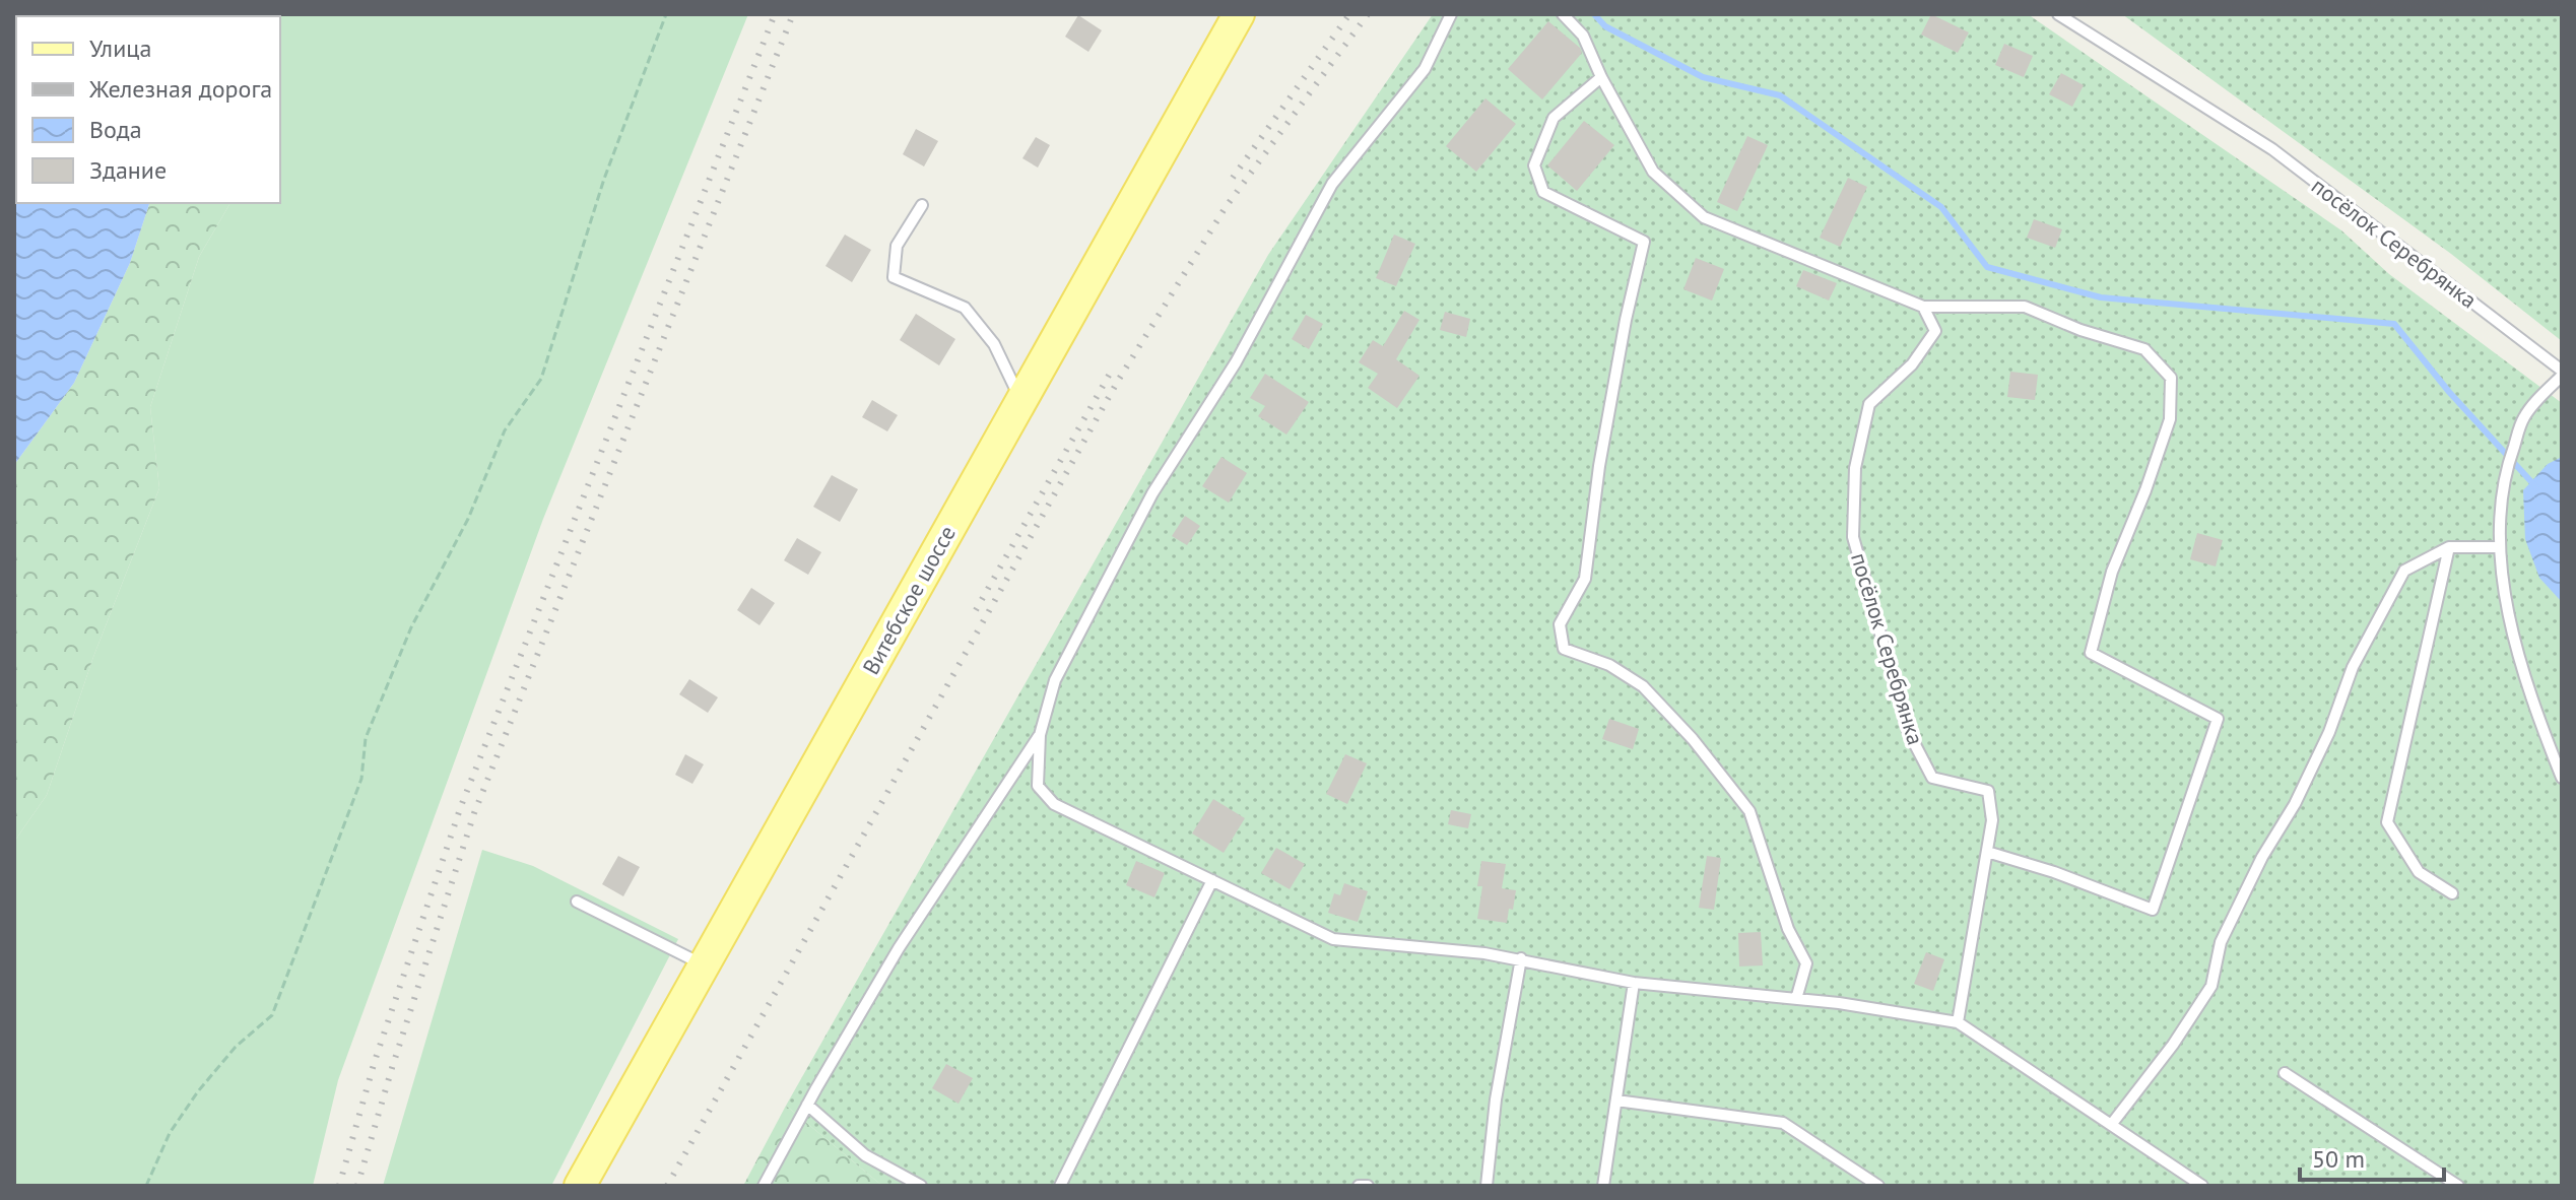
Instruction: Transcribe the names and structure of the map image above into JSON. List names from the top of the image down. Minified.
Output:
{"streets":{"main road":["Витебское шоссе"],"lane":["посёлок Серебрянка"]},"legend":["Улица","Железная дорога","Вода","Здание"],"scale_bar":"50 m"}
